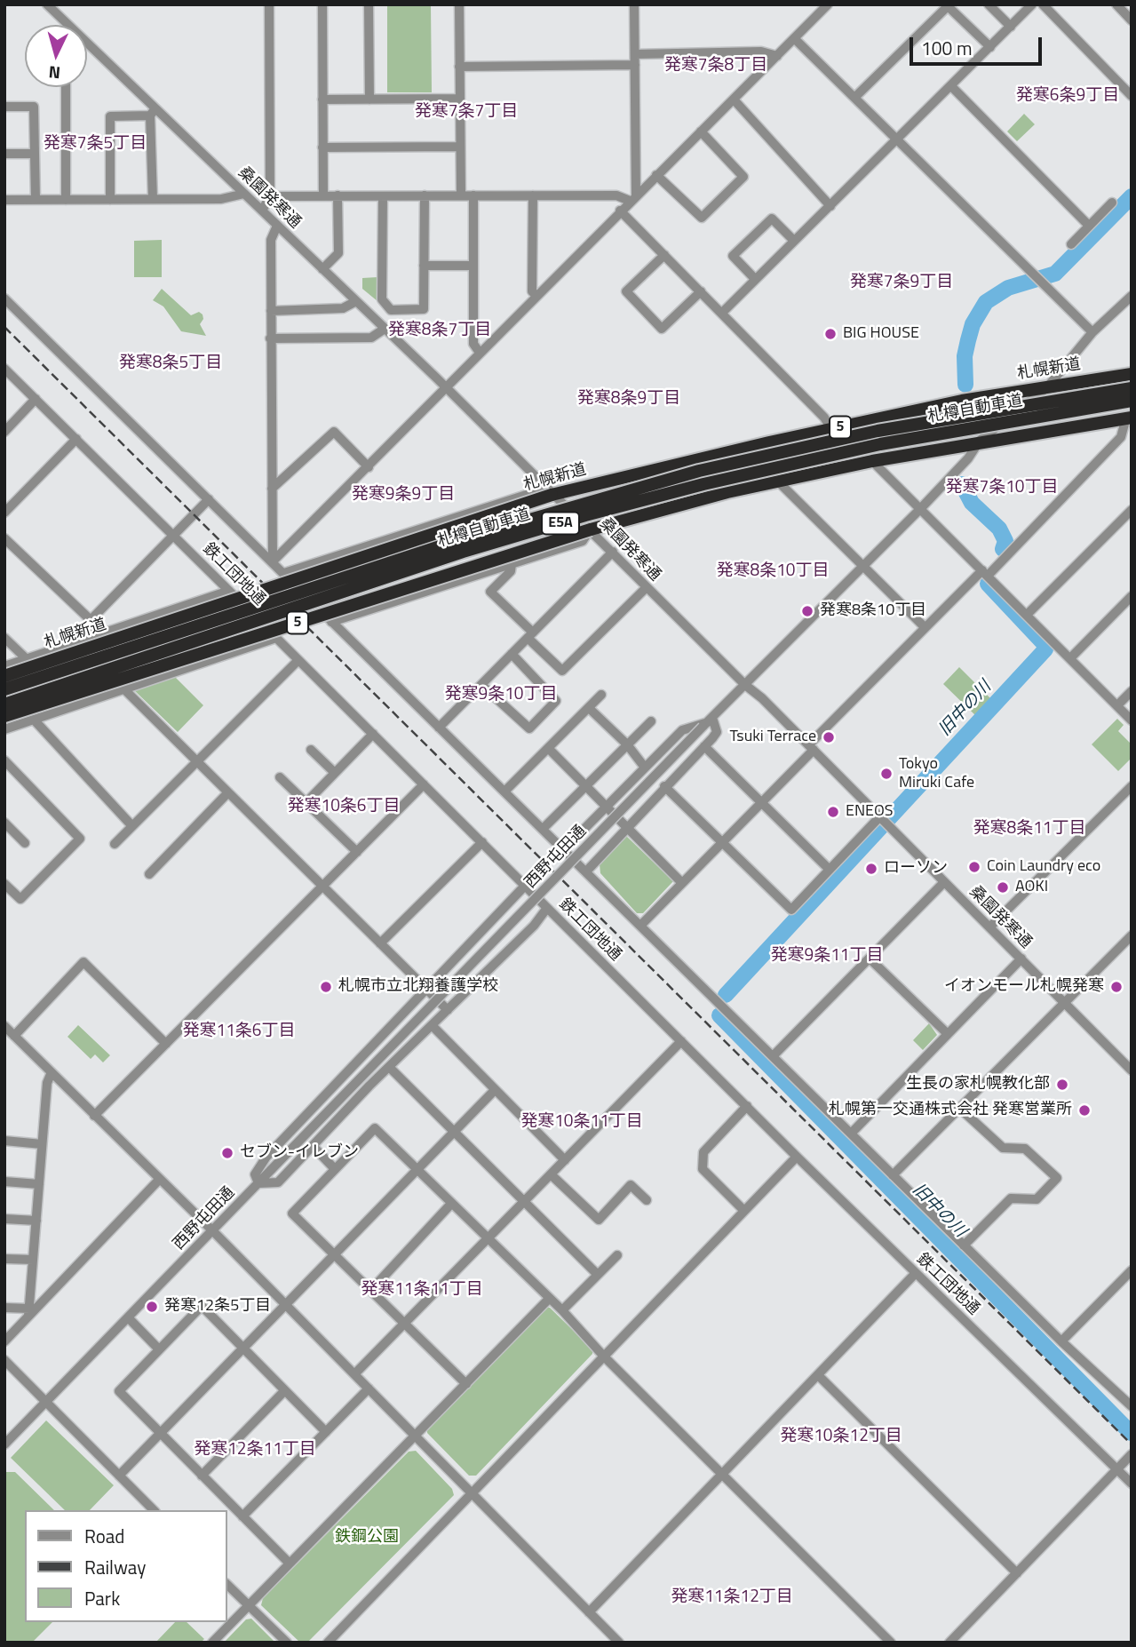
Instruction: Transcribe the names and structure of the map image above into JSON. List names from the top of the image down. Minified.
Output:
{"streets":{"highway":["札幌新道","札樽自動車道","5","E5A"],"street":["桑園発寒通","鉄工団地通","西野屯田通"]},"crossings":[["桑園発寒通","札幌新道"],["桑園発寒通","5"],["桑園発寒通","西野屯田通"],["札幌新道","西野屯田通"],["5","西野屯田通"]],"districts":["発寒7条8丁目","発寒6条9丁目","発寒7条7丁目","発寒7条5丁目","発寒7条9丁目","発寒8条7丁目","発寒8条5丁目","発寒8条9丁目","発寒7条10丁目","発寒9条9丁目","発寒8条10丁目","発寒9条10丁目","発寒10条6丁目","発寒8条11丁目","発寒9条11丁目","発寒11条6丁目","発寒10条11丁目","発寒11条11丁目","発寒10条12丁目","発寒12条11丁目","発寒11条12丁目"],"water":["旧中の川"],"parks":["鉄鋼公園"],"places":["BIG HOUSE","発寒8条10丁目","Tsuki Terrace","Tokyo Miruki Cafe","ENEOS","Coin Laundry eco","ローソン","AOKI","札幌市立北翔養護学校","イオンモール札幌発寒","生長の家札幌教化部","札幌第一交通株式会社 発寒営業所","セブン-イレブン","発寒12条5丁目"],"legend":["Road","Railway","Park"],"scale_bar":"100 m","north":"bottom"}
